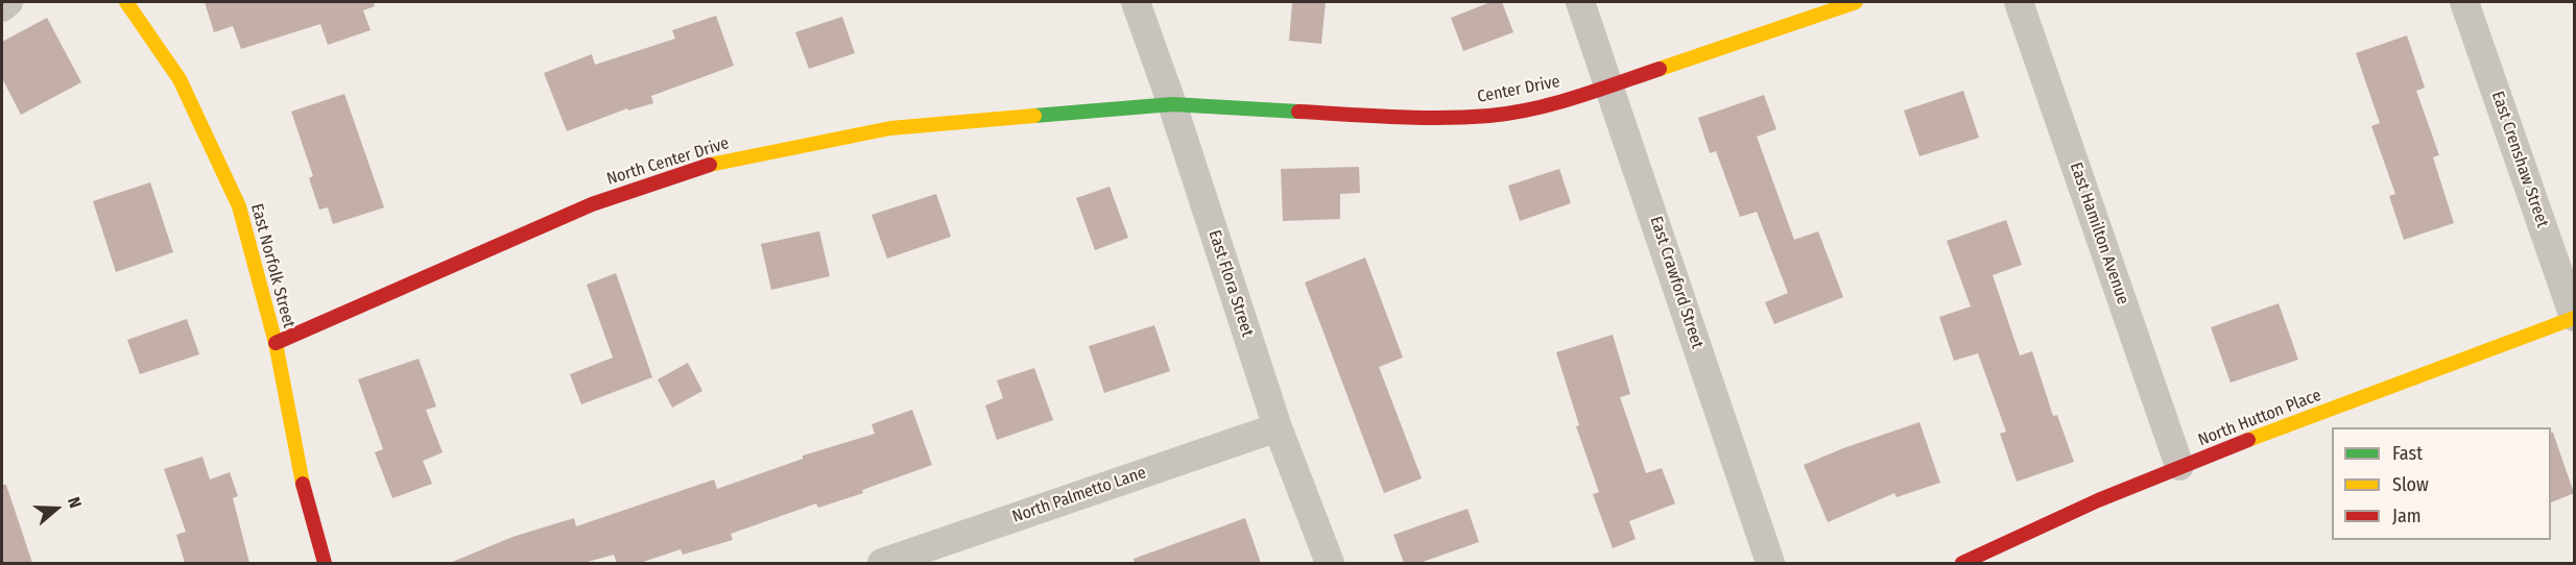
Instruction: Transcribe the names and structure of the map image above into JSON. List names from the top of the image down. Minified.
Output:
{"streets":{"street":["Center Drive","East Crenshaw Street","North Center Drive","East Hamilton Avenue","East Norfolk Street","East Crawford Street","East Flora Street","North Hutton Place","North Palmetto Lane"]},"crossings":[["Center Drive","North Center Drive"],["Center Drive","East Crawford Street"],["Center Drive","East Flora Street"],["East Crenshaw Street","North Hutton Place"],["North Center Drive","East Norfolk Street"],["North Center Drive","East Flora Street"],["East Hamilton Avenue","North Hutton Place"],["East Flora Street","North Palmetto Lane"]],"legend":["Fast","Slow","Jam"],"north":"right"}
